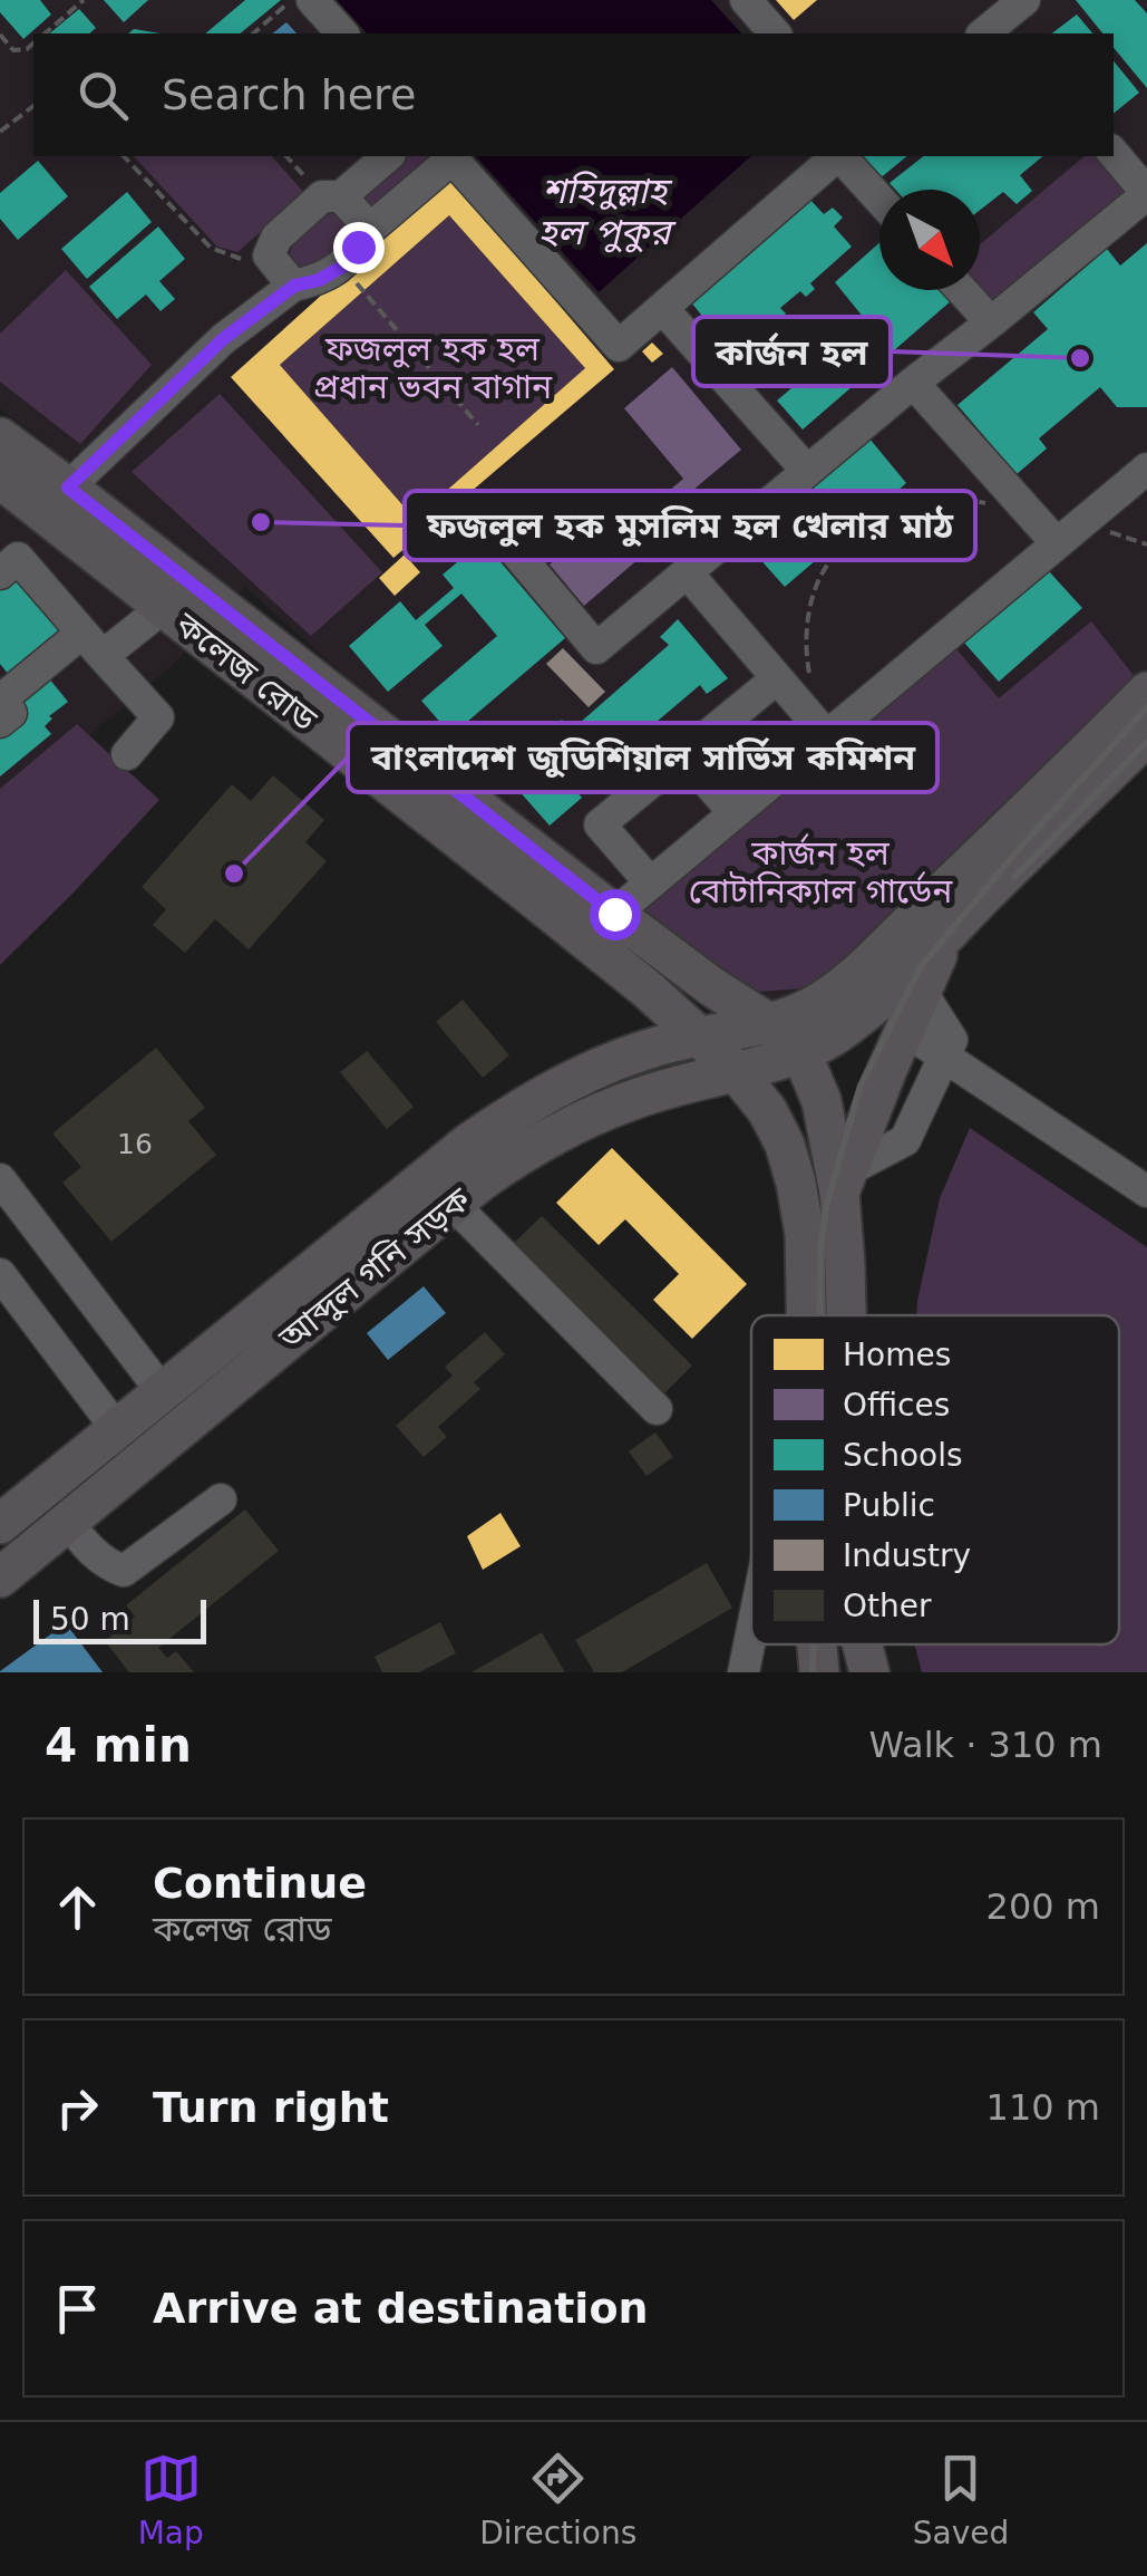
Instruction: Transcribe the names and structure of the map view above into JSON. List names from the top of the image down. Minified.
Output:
{"streets":{"main road":["কলেজ রোড","আব্দুল গনি সড়ক"]},"crossings":[["কলেজ রোড","আব্দুল গনি সড়ক"]],"water":["শহিদুল্লাহ হল পুকুর"],"parks":["ফজলুল হক হল প্রধান ভবন বাগান","কার্জন হল বোটানিক্যাল গার্ডেন"],"places":["কার্জন হল","ফজলুল হক মুসলিম হল খেলার মাঠ","বাংলাদেশ জুডিশিয়াল সার্ভিস কমিশন"],"house_numbers":["16"],"legend":["Homes","Offices","Schools","Public","Industry","Other"],"scale_bar":"50 m","north":"bottom right","page":{"search":"Search here","scale":"50 m","heading":["4 min","Walk · 310 m"],"list":[["Continue","কলেজ রোড","200 m"],["Turn right","110 m"],"Arrive at destination"],"nav":["Map","Directions","Saved"]}}
